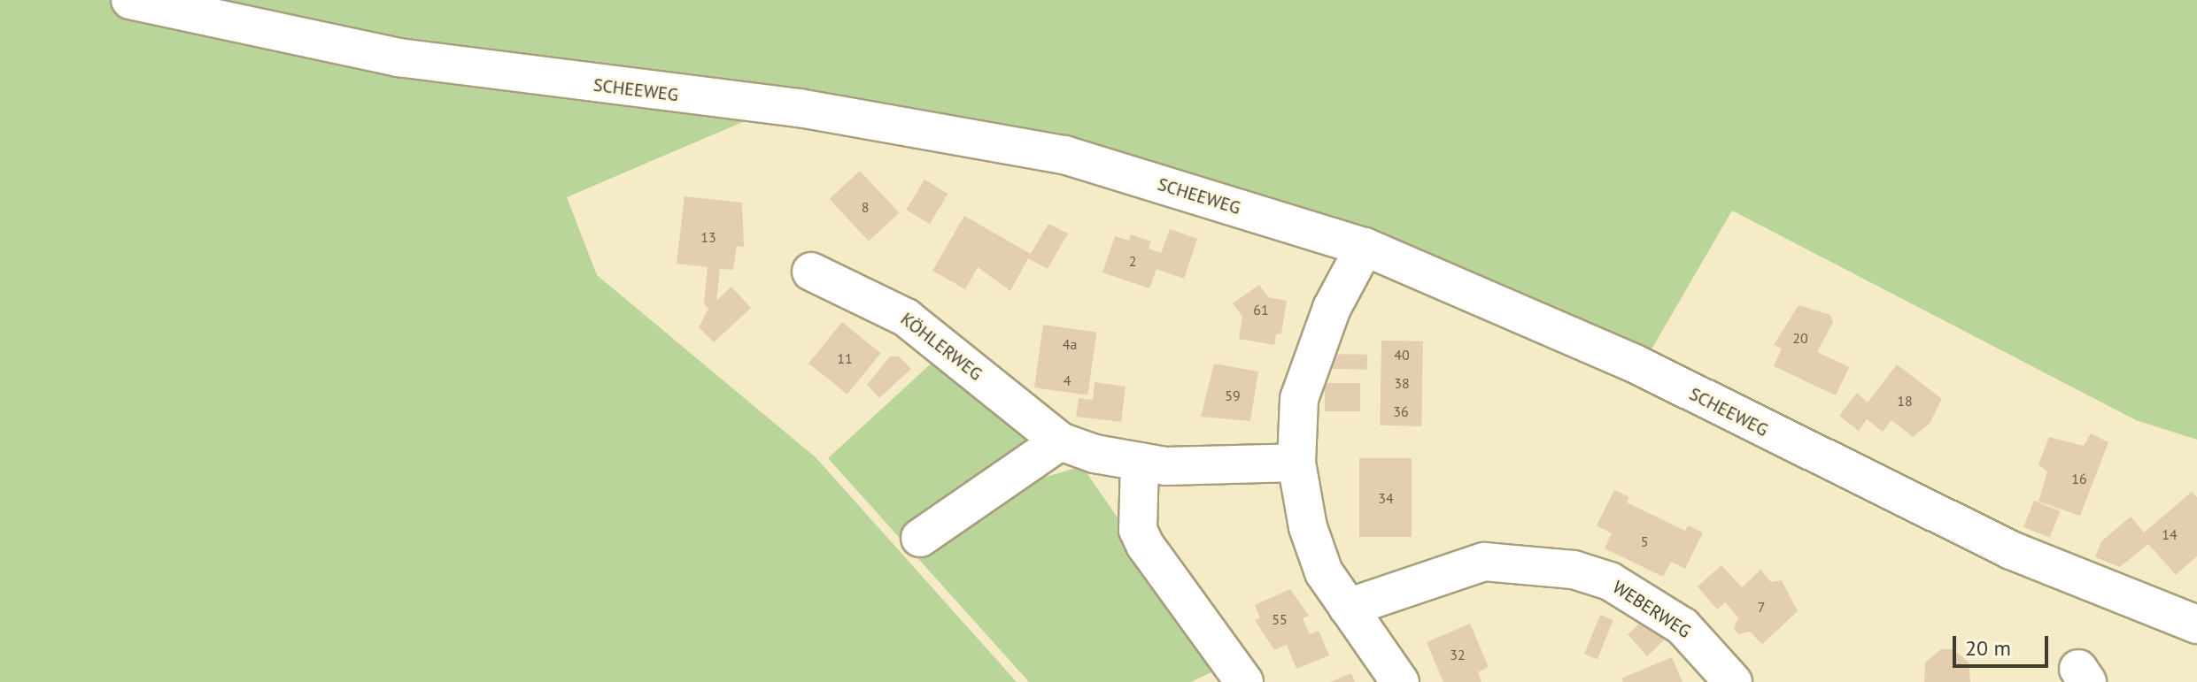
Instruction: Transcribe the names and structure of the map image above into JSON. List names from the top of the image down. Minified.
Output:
{"streets":{"street":["SCHEEWEG","KÖHLERWEG","WEBERWEG"]},"house_numbers":["8","13","2","61","20","4a","40","11","4","38","59","18","36","16","34","14","5","7","55","32"],"scale_bar":"20 m"}
